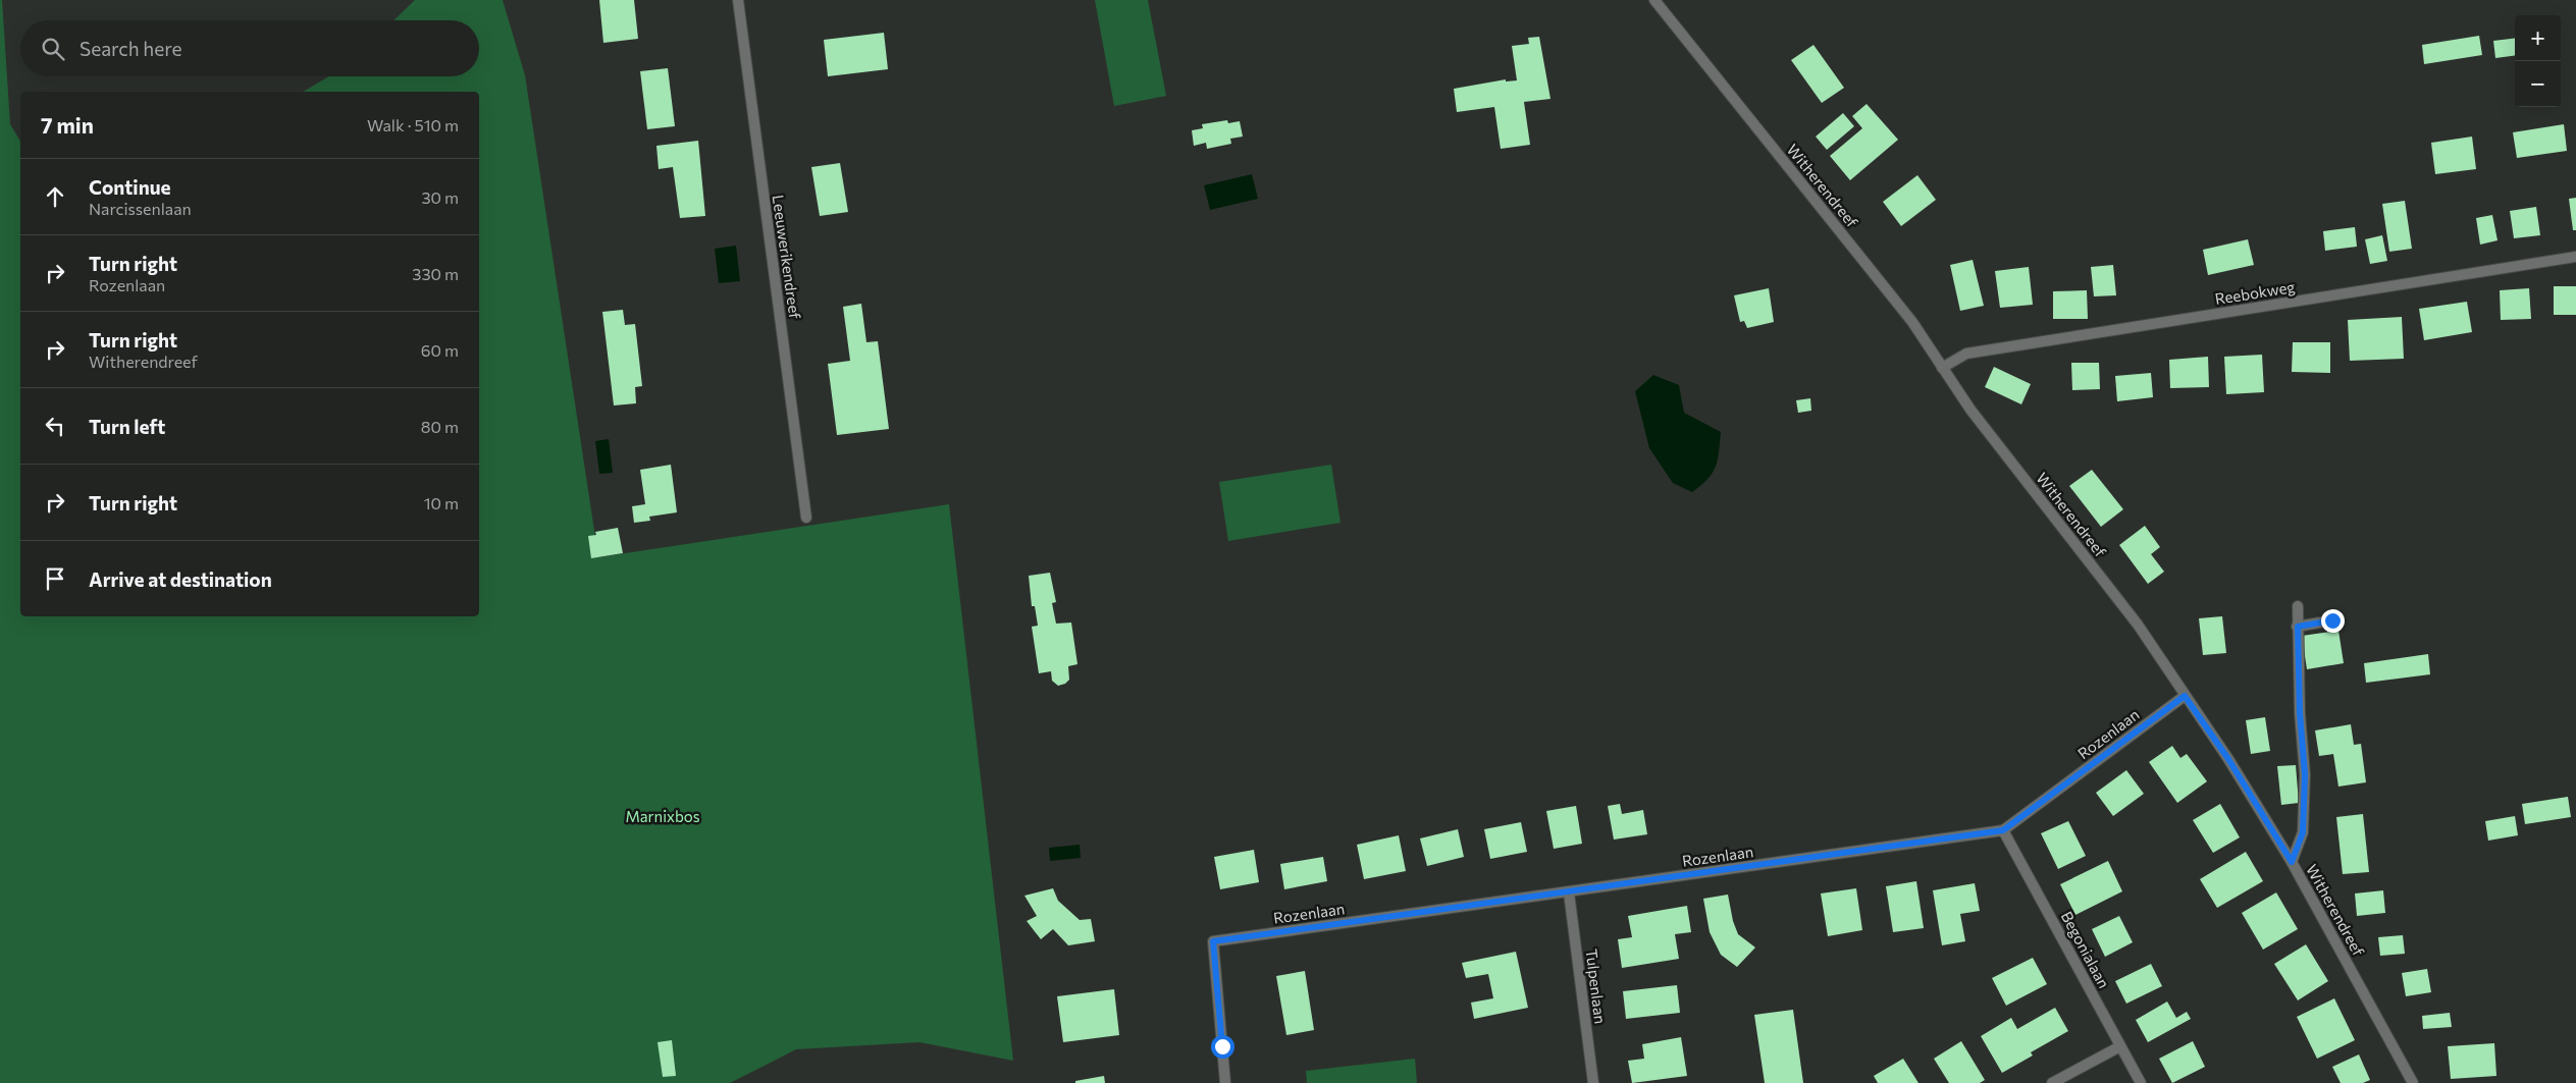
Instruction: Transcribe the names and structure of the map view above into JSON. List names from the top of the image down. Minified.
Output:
{"streets":{"street":["Witherendreef","Leeuwerikendreef","Reebokweg","Rozenlaan","Begonialaan","Tulpenlaan"]},"crossings":[["Witherendreef","Reebokweg"],["Witherendreef","Rozenlaan"],["Rozenlaan","Begonialaan"],["Rozenlaan","Tulpenlaan"]],"parks":["Marnixbos"],"page":{"map_buttons":["+","−"],"search":"Search here","heading":["7 min","Walk · 510 m"],"list":[["Continue","Narcissenlaan","30 m"],["Turn right","Rozenlaan","330 m"],["Turn right","Witherendreef","60 m"],["Turn left","80 m"],["Turn right","10 m"],"Arrive at destination"]}}
